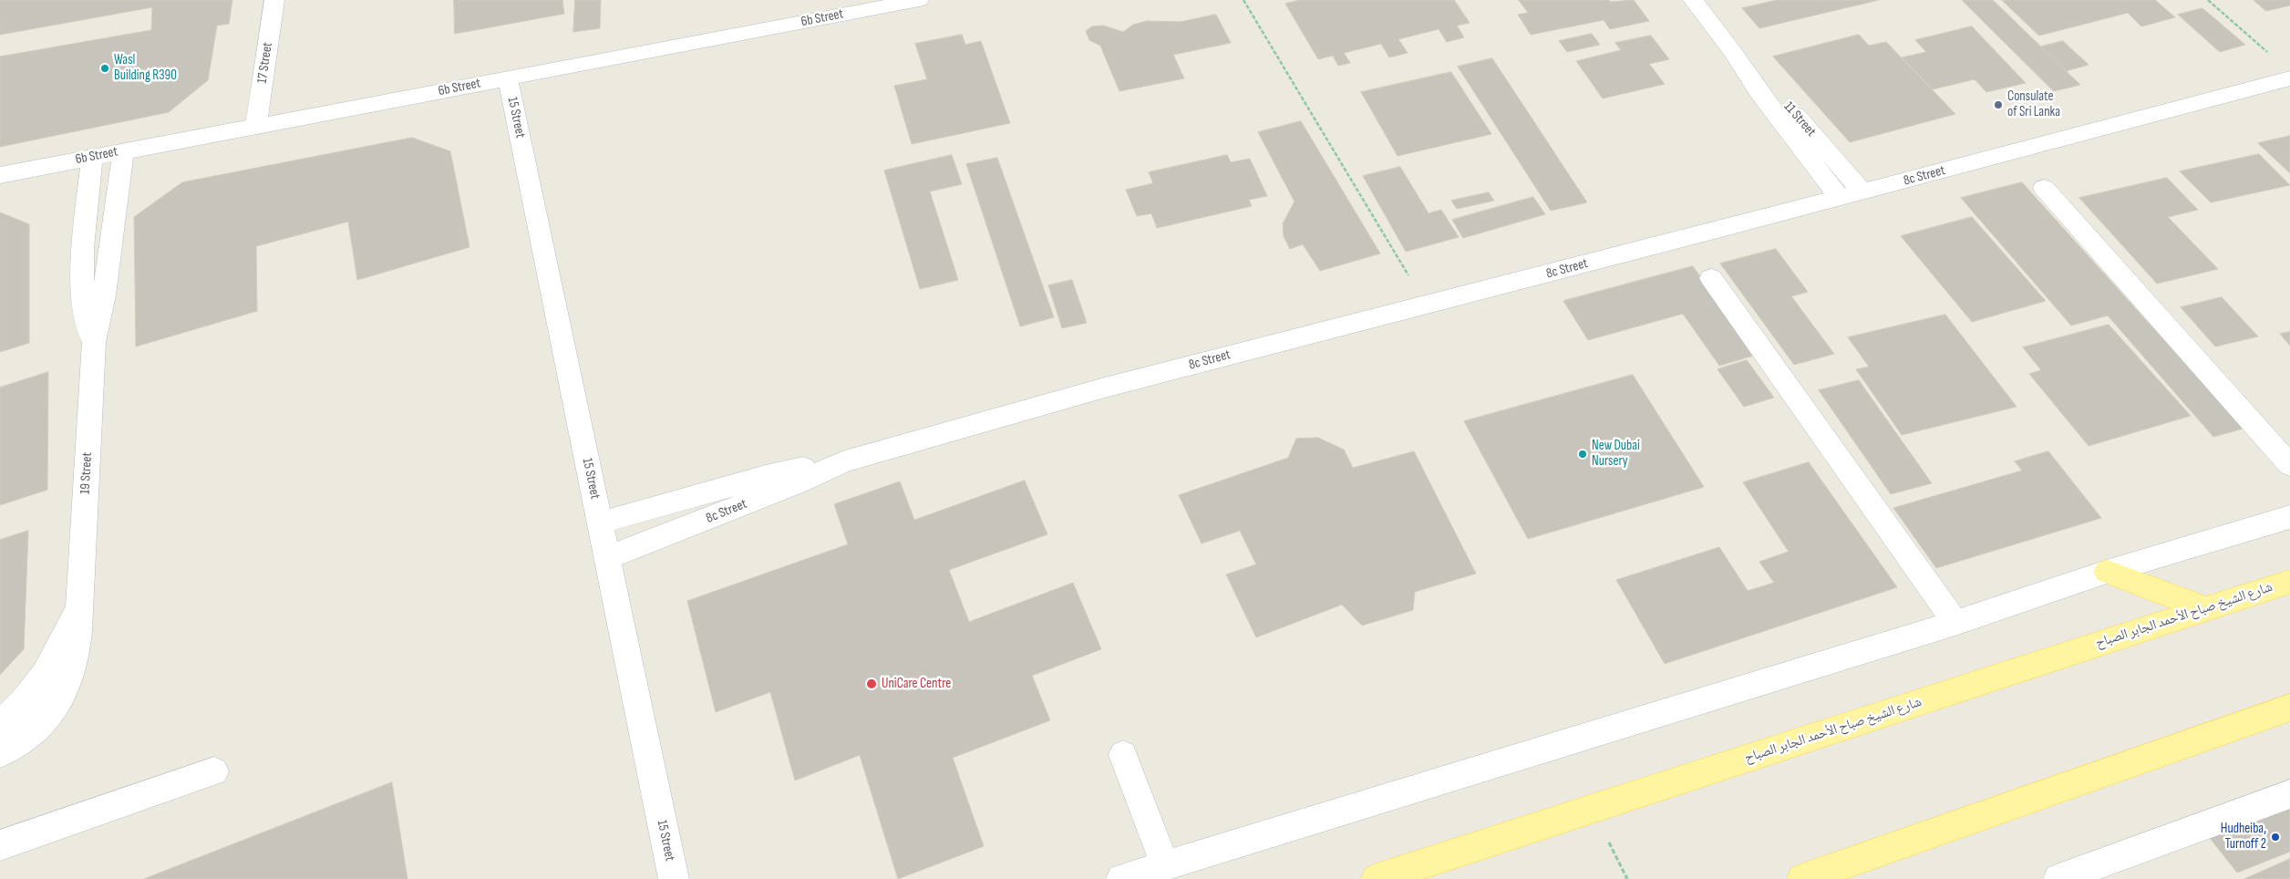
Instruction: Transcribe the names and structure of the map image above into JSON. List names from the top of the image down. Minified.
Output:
{"streets":{"main road":["شارع الشيخ صباح الأحمد الجابر الصباح"],"street":["6b Street","17 Street","15 Street","11 Street","8c Street","19 Street"]},"crossings":[["6b Street","17 Street"],["6b Street","15 Street"],["6b Street","19 Street"],["15 Street","8c Street"],["11 Street","8c Street"]],"places":["Wasl Building R390","Consulate of Sri Lanka","New Dubai Nursery","UniCare Centre","Hudheiba, Turnoff 2"]}
